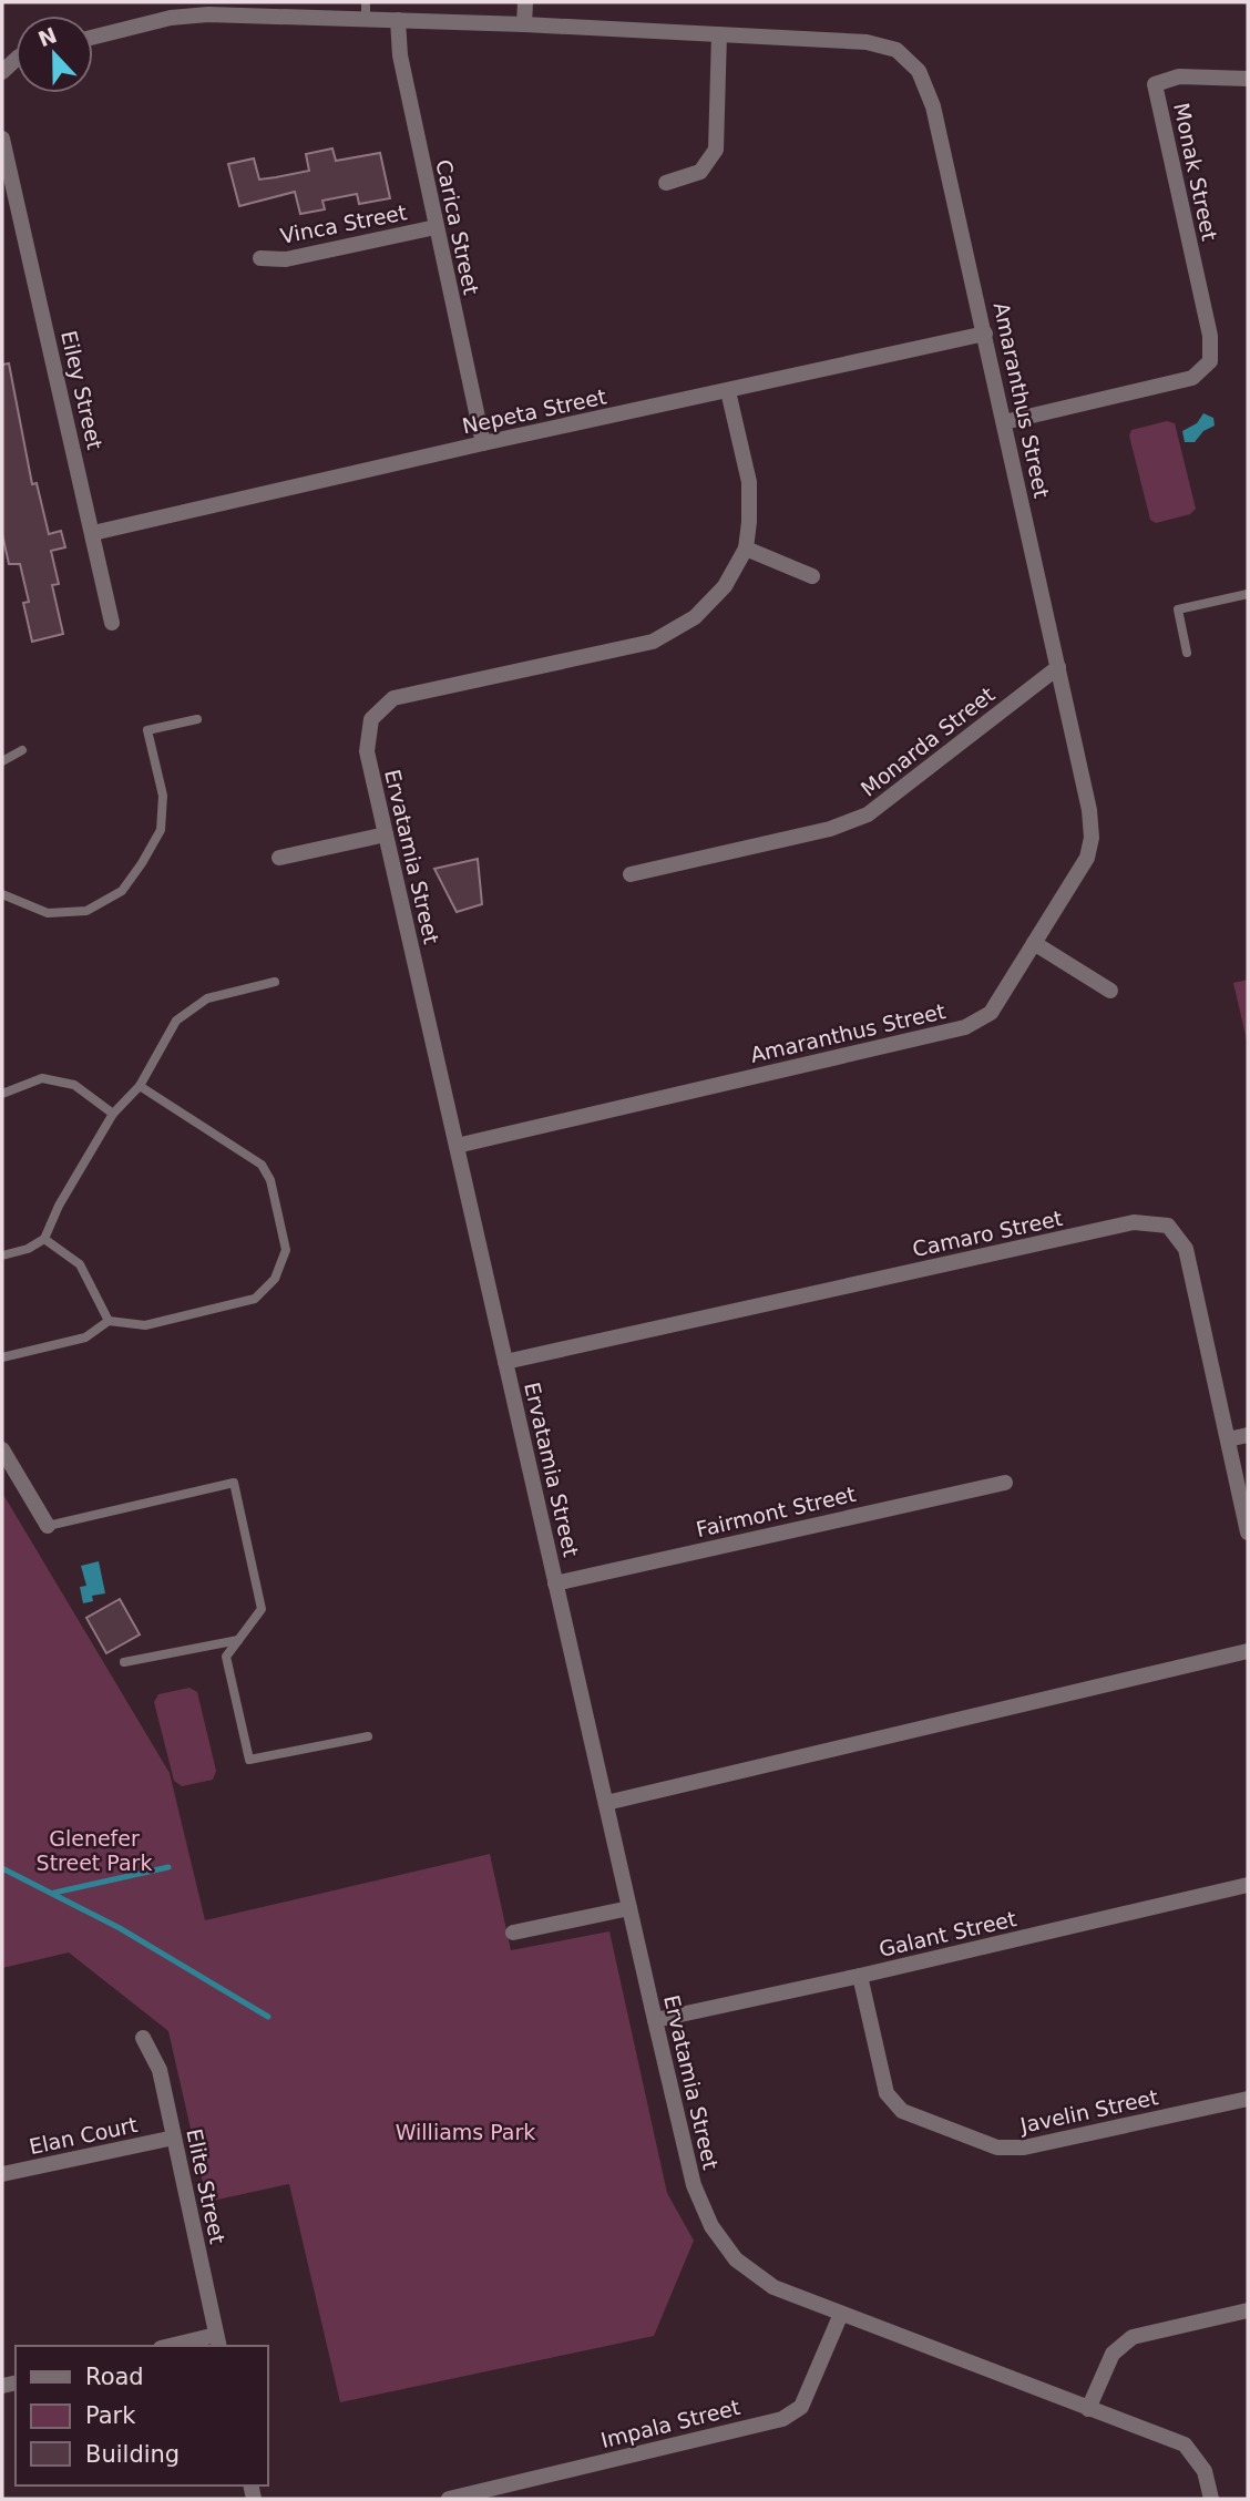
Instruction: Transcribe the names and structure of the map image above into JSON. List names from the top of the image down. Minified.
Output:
{"streets":{"street":["Monak Street","Vinca Street","Carica Street","Eiley Street","Amaranthus Street","Nepeta Street","Monarda Street","Ervatamia Street","Camaro Street","Fairmont Street","Galant Street","Javelin Street","Elan Court","Elite Street","Impala Street"]},"crossings":[["Monak Street","Amaranthus Street"],["Vinca Street","Carica Street"],["Carica Street","Amaranthus Street"],["Carica Street","Nepeta Street"],["Eiley Street","Nepeta Street"],["Amaranthus Street","Nepeta Street"],["Amaranthus Street","Monarda Street"],["Amaranthus Street","Ervatamia Street"],["Nepeta Street","Ervatamia Street"],["Ervatamia Street","Camaro Street"],["Ervatamia Street","Fairmont Street"],["Ervatamia Street","Galant Street"],["Ervatamia Street","Impala Street"],["Galant Street","Javelin Street"],["Elan Court","Elite Street"]],"parks":["Glenefer Street Park","Williams Park"],"legend":["Road","Park","Building"],"north":"top"}
